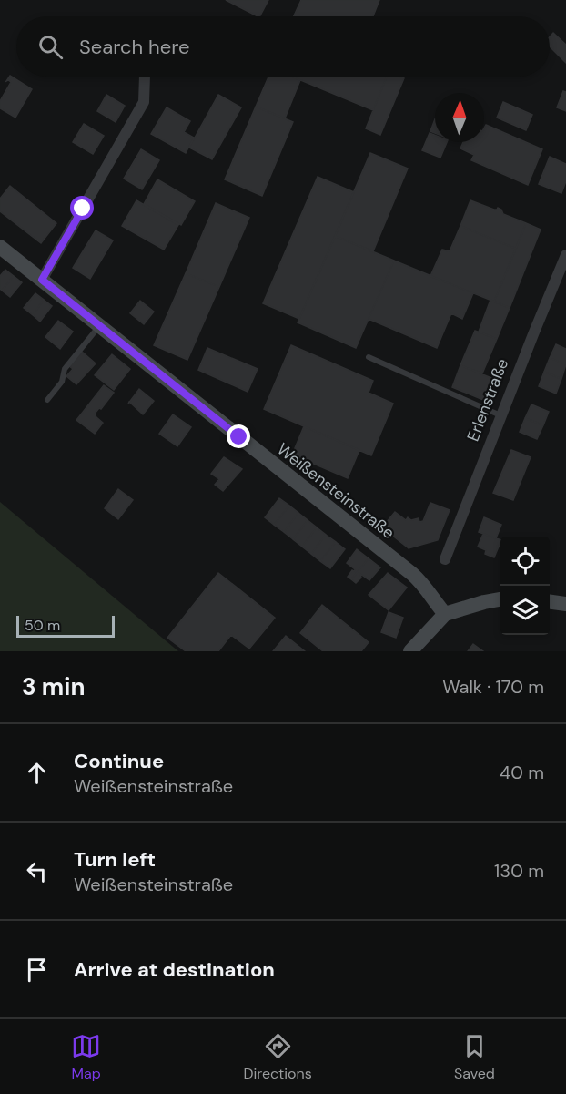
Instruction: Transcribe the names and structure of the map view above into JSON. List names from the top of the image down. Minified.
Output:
{"streets":{"street":["Erlenstraße","Weißensteinstraße"]},"scale_bar":"50 m","north":"top","page":{"search":"Search here","scale":"50 m","heading":["3 min","Walk · 170 m"],"list":[["Continue","Weißensteinstraße","40 m"],["Turn left","Weißensteinstraße","130 m"],"Arrive at destination"],"nav":["Map","Directions","Saved"]}}
